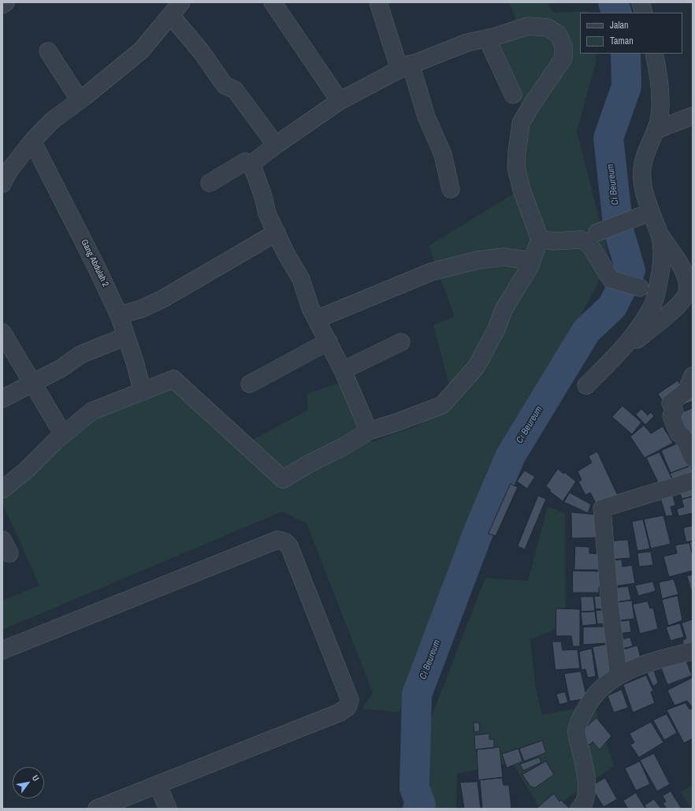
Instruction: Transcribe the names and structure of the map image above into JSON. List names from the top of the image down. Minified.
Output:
{"streets":{"street":["Gang Abdulah 2"]},"water":["Ci Beureum"],"legend":["Jalan","Taman"],"north":"top right"}
